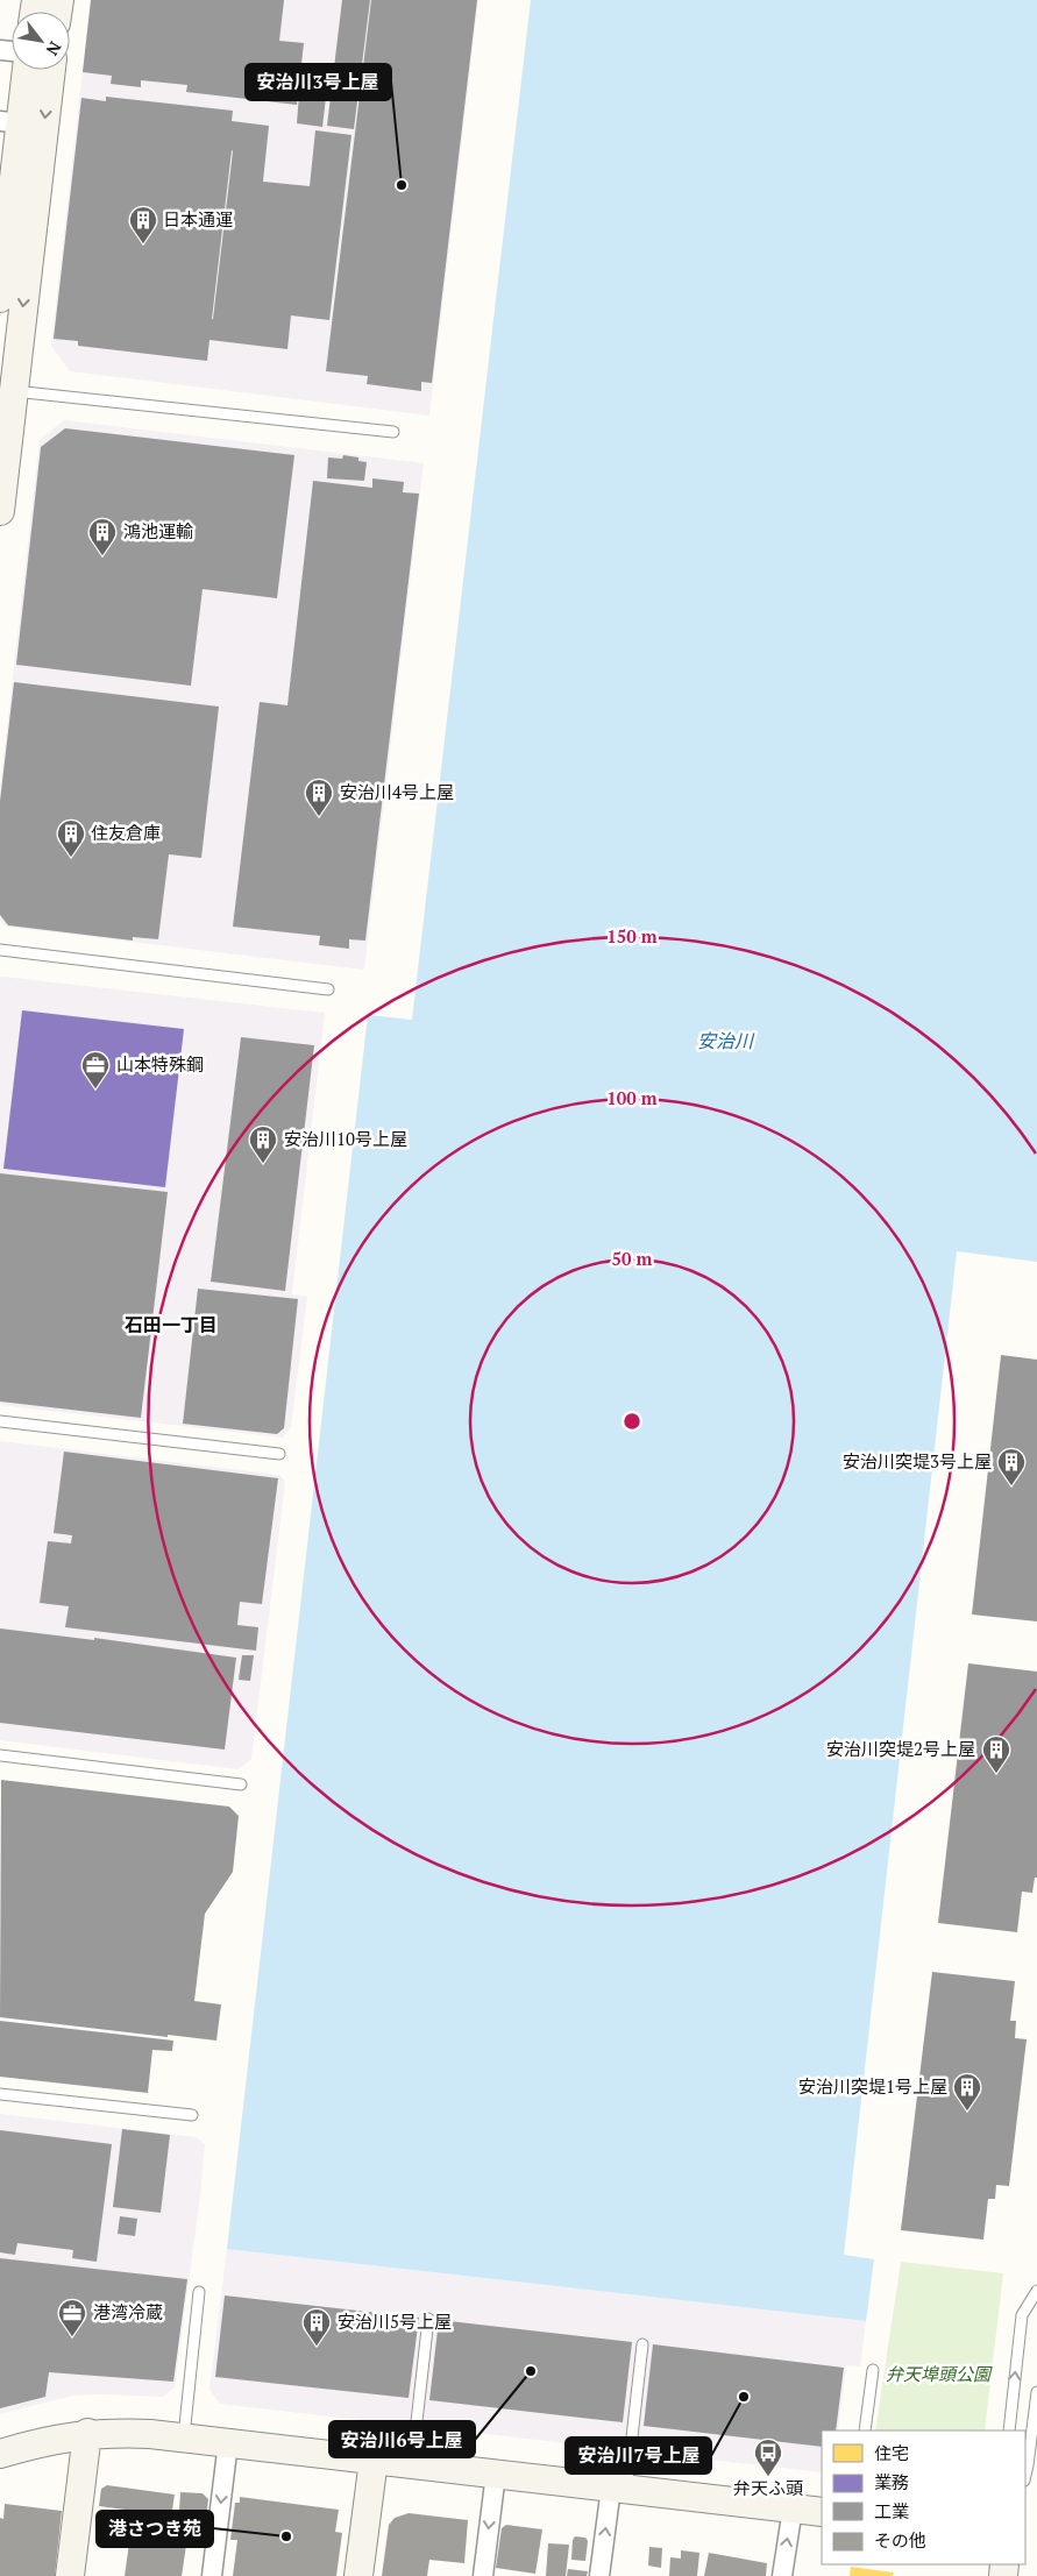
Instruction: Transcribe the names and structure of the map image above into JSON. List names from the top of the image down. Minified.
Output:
{"districts":["石田一丁目"],"water":["安治川"],"parks":["弁天埠頭公園"],"places":{"other":["安治川3号上屋","安治川6号上屋","安治川7号上屋","港さつき苑"],"building":["日本通運","鴻池運輸","安治川4号上屋","住友倉庫","安治川10号上屋","安治川突堤3号上屋","安治川突堤2号上屋","安治川突堤1号上屋","安治川5号上屋"],"office":["山本特殊鋼","港湾冷蔵"],"bus stop":["弁天ふ頭"]},"legend":["住宅","業務","工業","その他"],"north":"bottom right","rings":["150 m","100 m","50 m"]}
